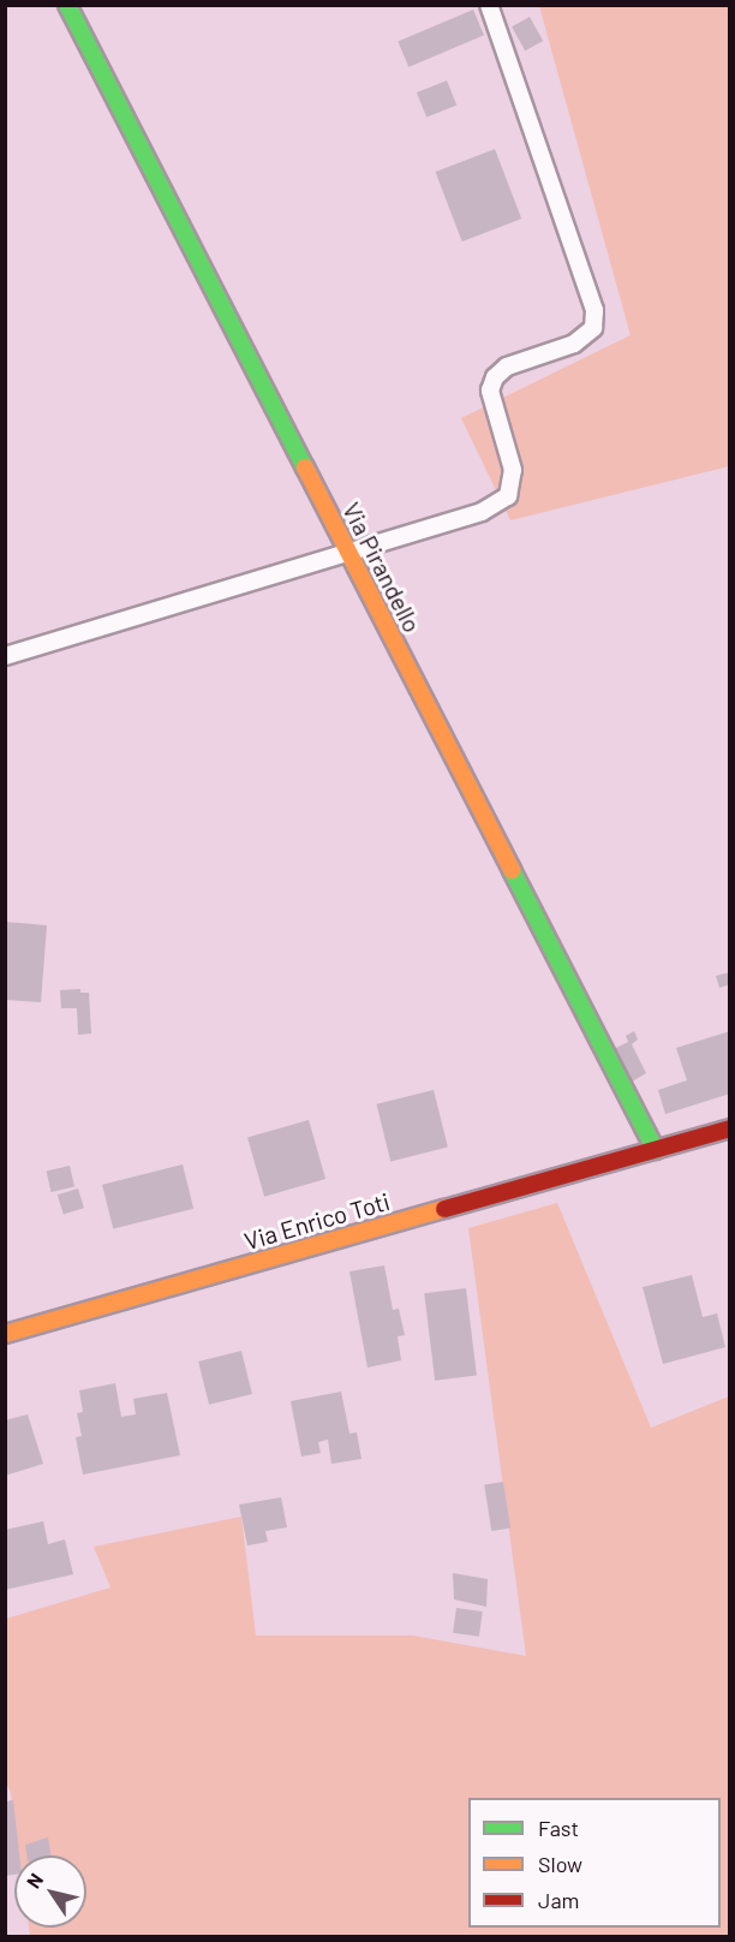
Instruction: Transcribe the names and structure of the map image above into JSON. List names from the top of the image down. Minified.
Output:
{"streets":{"street":["Via Pirandello","Via Enrico Toti"]},"crossings":[["Via Pirandello","Via Enrico Toti"]],"legend":["Fast","Slow","Jam"],"north":"top left"}
